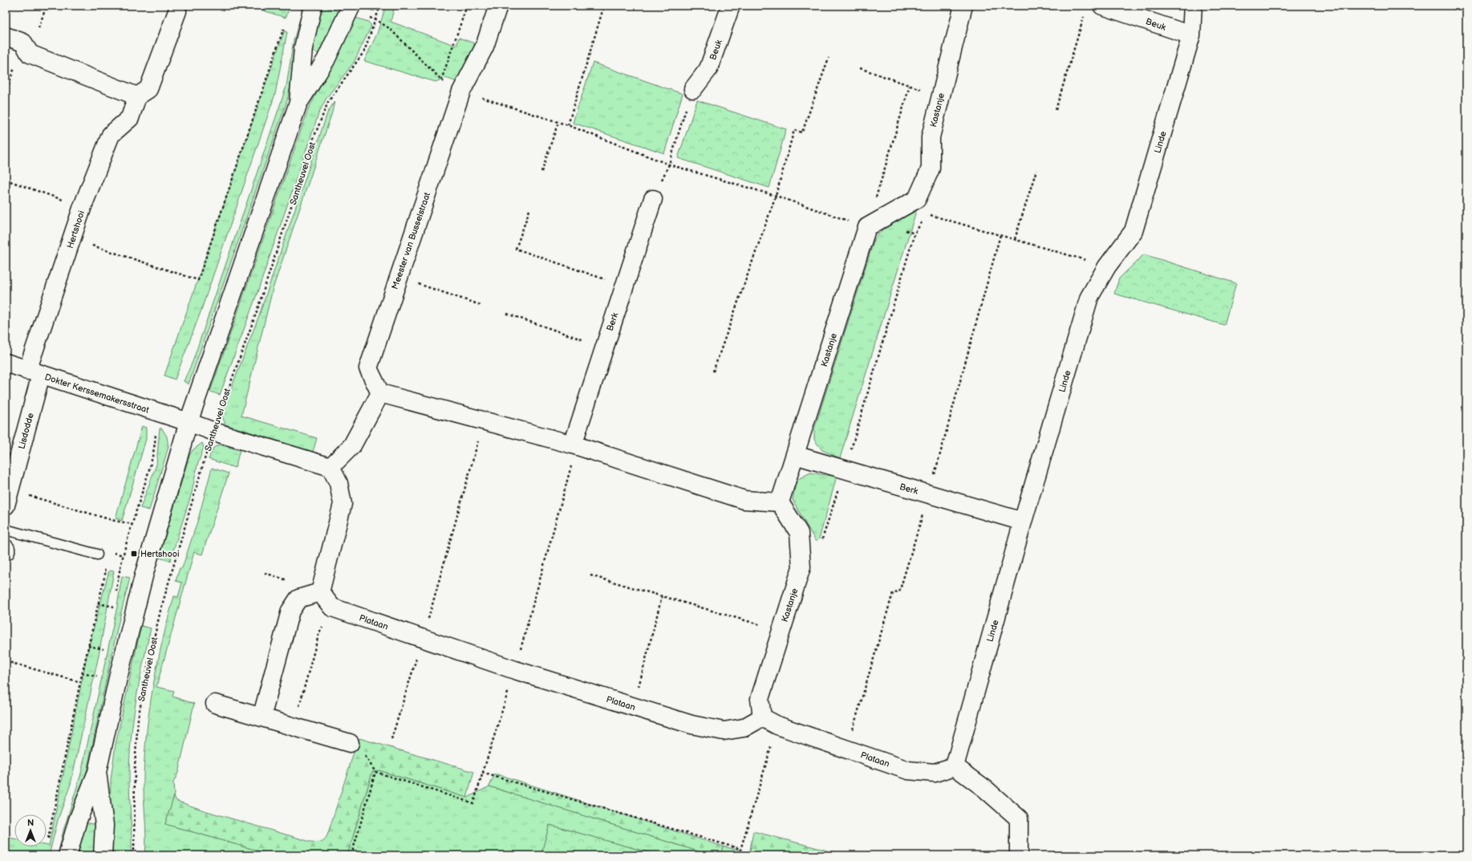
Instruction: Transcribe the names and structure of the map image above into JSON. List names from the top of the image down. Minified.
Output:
{"streets":{"street":["Beuk","Kastanje","Linde","Hertshooi","Meester van Busselstraat","Berk","Dokter Kerssemakersstraat","Lisdodde","Plataan"],"path":["Santheuvel Oost"]},"crossings":[["Beuk","Linde"],["Kastanje","Berk"],["Kastanje","Plataan"],["Linde","Berk"],["Linde","Plataan"],["Hertshooi","Dokter Kerssemakersstraat"],["Hertshooi","Lisdodde"],["Dokter Kerssemakersstraat","Lisdodde"]],"places":{"transit":["Hertshooi"]},"north":"top"}
